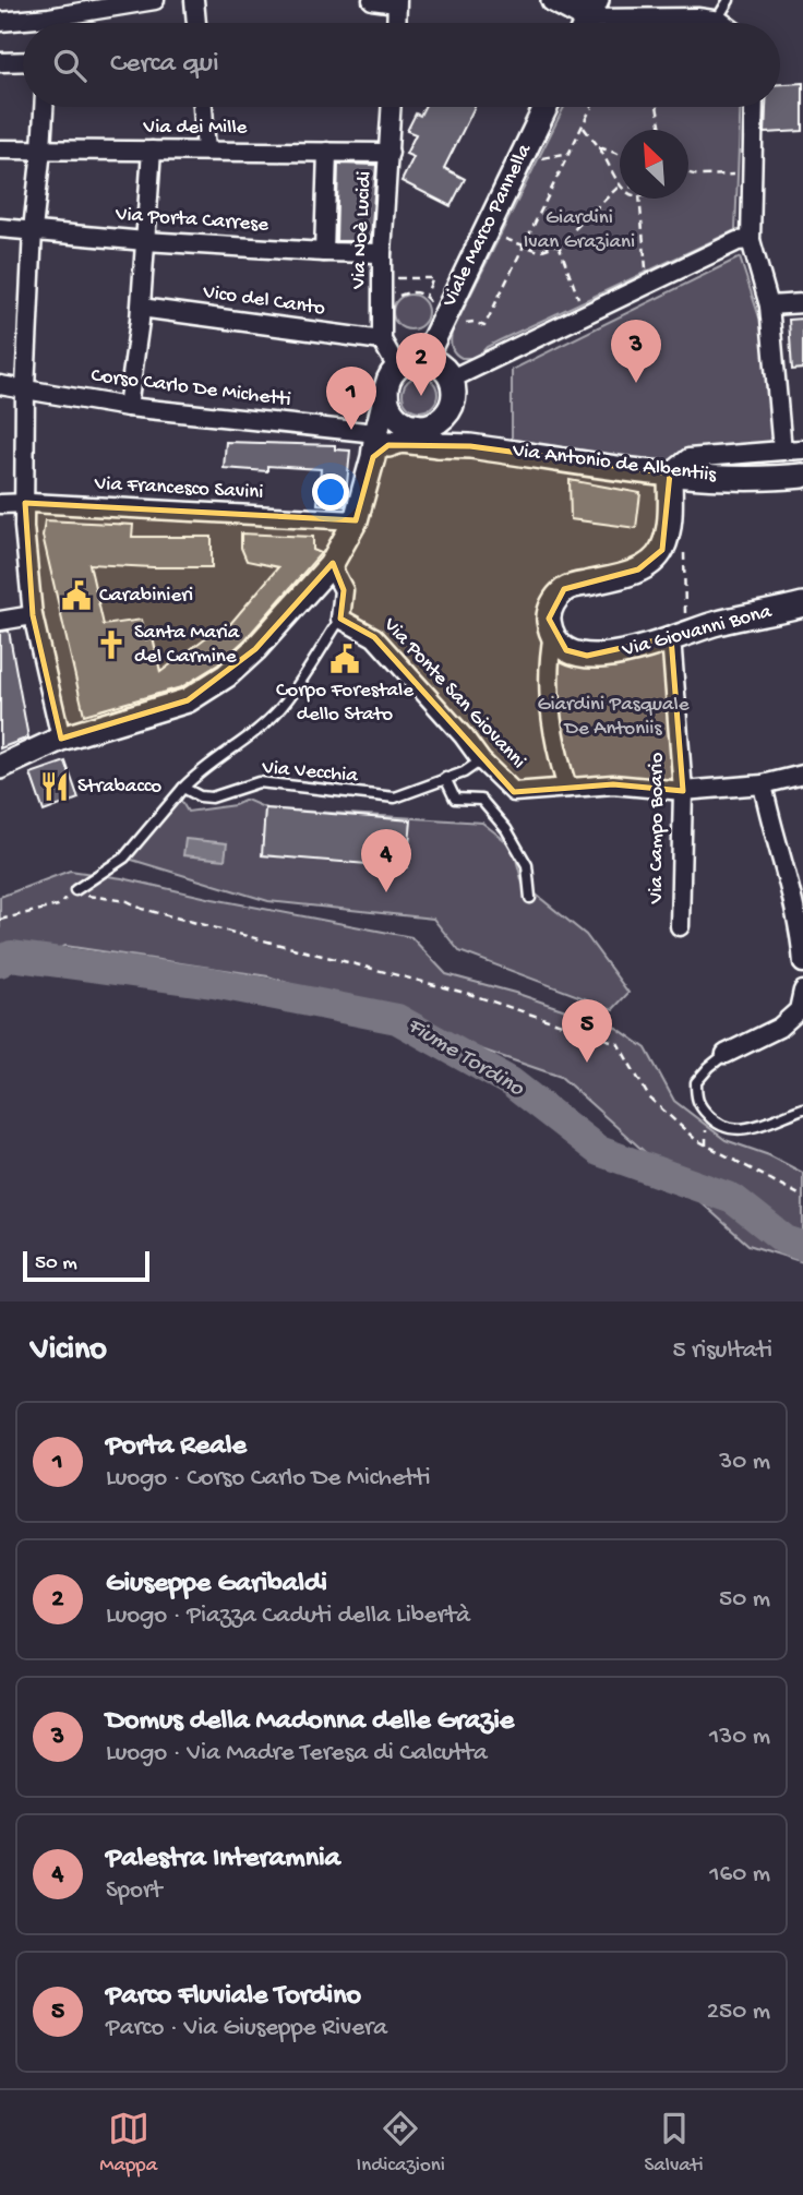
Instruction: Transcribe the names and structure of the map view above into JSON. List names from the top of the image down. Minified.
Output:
{"streets":{"main road":["Viale Marco Pannella","Via Antonio de Albentiis","Via Giovanni Bona"],"street":["Via dei Mille","Via Porta Carrese","Via Noè Lucidi","Vico del Canto","Corso Carlo De Michetti","Via Francesco Savini","Via Ponte San Giovanni","Via Campo Boario"],"lane":["Via Vecchia"]},"crossings":[["Via dei Mille","Via Noè Lucidi"],["Via Porta Carrese","Via Noè Lucidi"],["Viale Marco Pannella","Via Noè Lucidi"],["Via Noè Lucidi","Vico del Canto"],["Corso Carlo De Michetti","Via Antonio de Albentiis"],["Via Giovanni Bona","Via Campo Boario"],["Via Ponte San Giovanni","Via Vecchia"],["Via Ponte San Giovanni","Via Campo Boario"]],"water":["Fiume Tordino"],"parks":["Giardini Ivan Graziani","Giardini Pasquale De Antoniis"],"places":{"public building":["Carabinieri","Corpo Forestale dello Stato"],"church":["Santa Maria del Carmine"],"restaurant":["Strabacco"]},"scale_bar":"50 m","north":"top left","page":{"search":"Cerca qui","pins":["3","2","1","4","5"],"scale":"50 m","heading":["Vicino","5 risultati"],"list":[{"mark":"1","name":"Porta Reale","note":"Luogo · Corso Carlo De Michetti","value":"30 m"},{"mark":"2","name":"Giuseppe Garibaldi","note":"Luogo · Piazza Caduti della Libertà","value":"50 m"},{"mark":"3","name":"Domus della Madonna delle Grazie","note":"Luogo · Via Madre Teresa di Calcutta","value":"130 m"},{"mark":"4","name":"Palestra Interamnia","note":"Sport","value":"160 m"},{"mark":"5","name":"Parco Fluviale Tordino","note":"Parco · Via Giuseppe Rivera","value":"250 m"}],"nav":["Mappa","Indicazioni","Salvati"]}}
